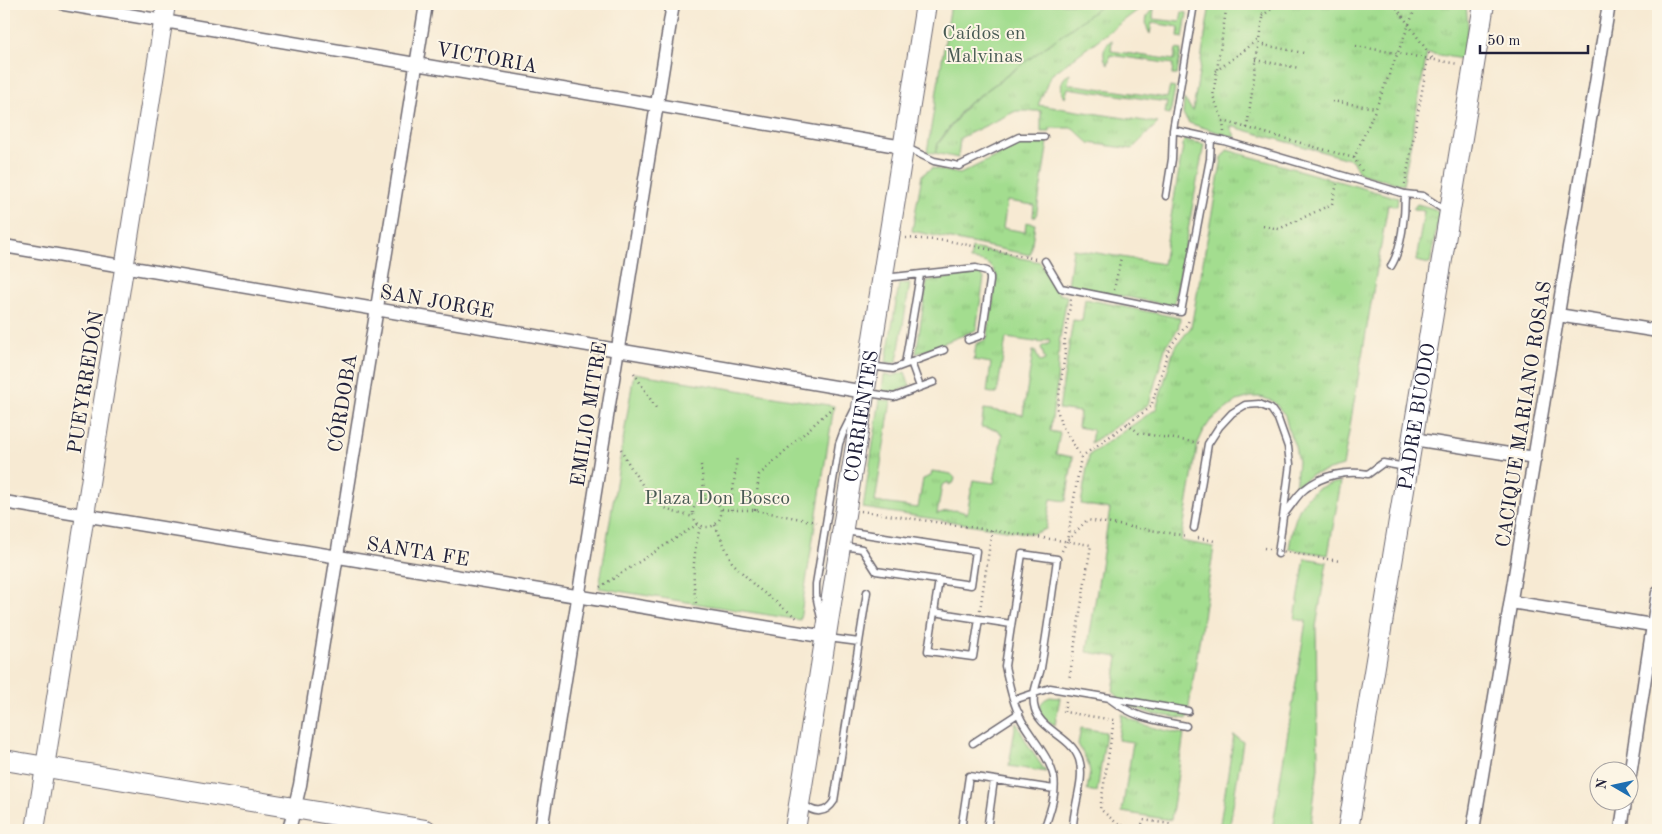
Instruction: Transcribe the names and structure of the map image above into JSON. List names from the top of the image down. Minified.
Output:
{"streets":{"main road":["CORRIENTES","PADRE BUODO"],"street":["VICTORIA","SAN JORGE","PUEYRREDÓN","CÓRDOBA","EMILIO MITRE","CACIQUE MARIANO ROSAS","SANTA FE"]},"crossings":[["VICTORIA","PUEYRREDÓN"],["VICTORIA","CÓRDOBA"],["VICTORIA","EMILIO MITRE"],["VICTORIA","CORRIENTES"],["SAN JORGE","PUEYRREDÓN"],["SAN JORGE","CÓRDOBA"],["SAN JORGE","EMILIO MITRE"],["SAN JORGE","CORRIENTES"],["PUEYRREDÓN","SANTA FE"],["CÓRDOBA","SANTA FE"],["EMILIO MITRE","SANTA FE"],["CORRIENTES","SANTA FE"]],"parks":["Caídos en Malvinas","Plaza Don Bosco"],"scale_bar":"50 m","north":"left"}
